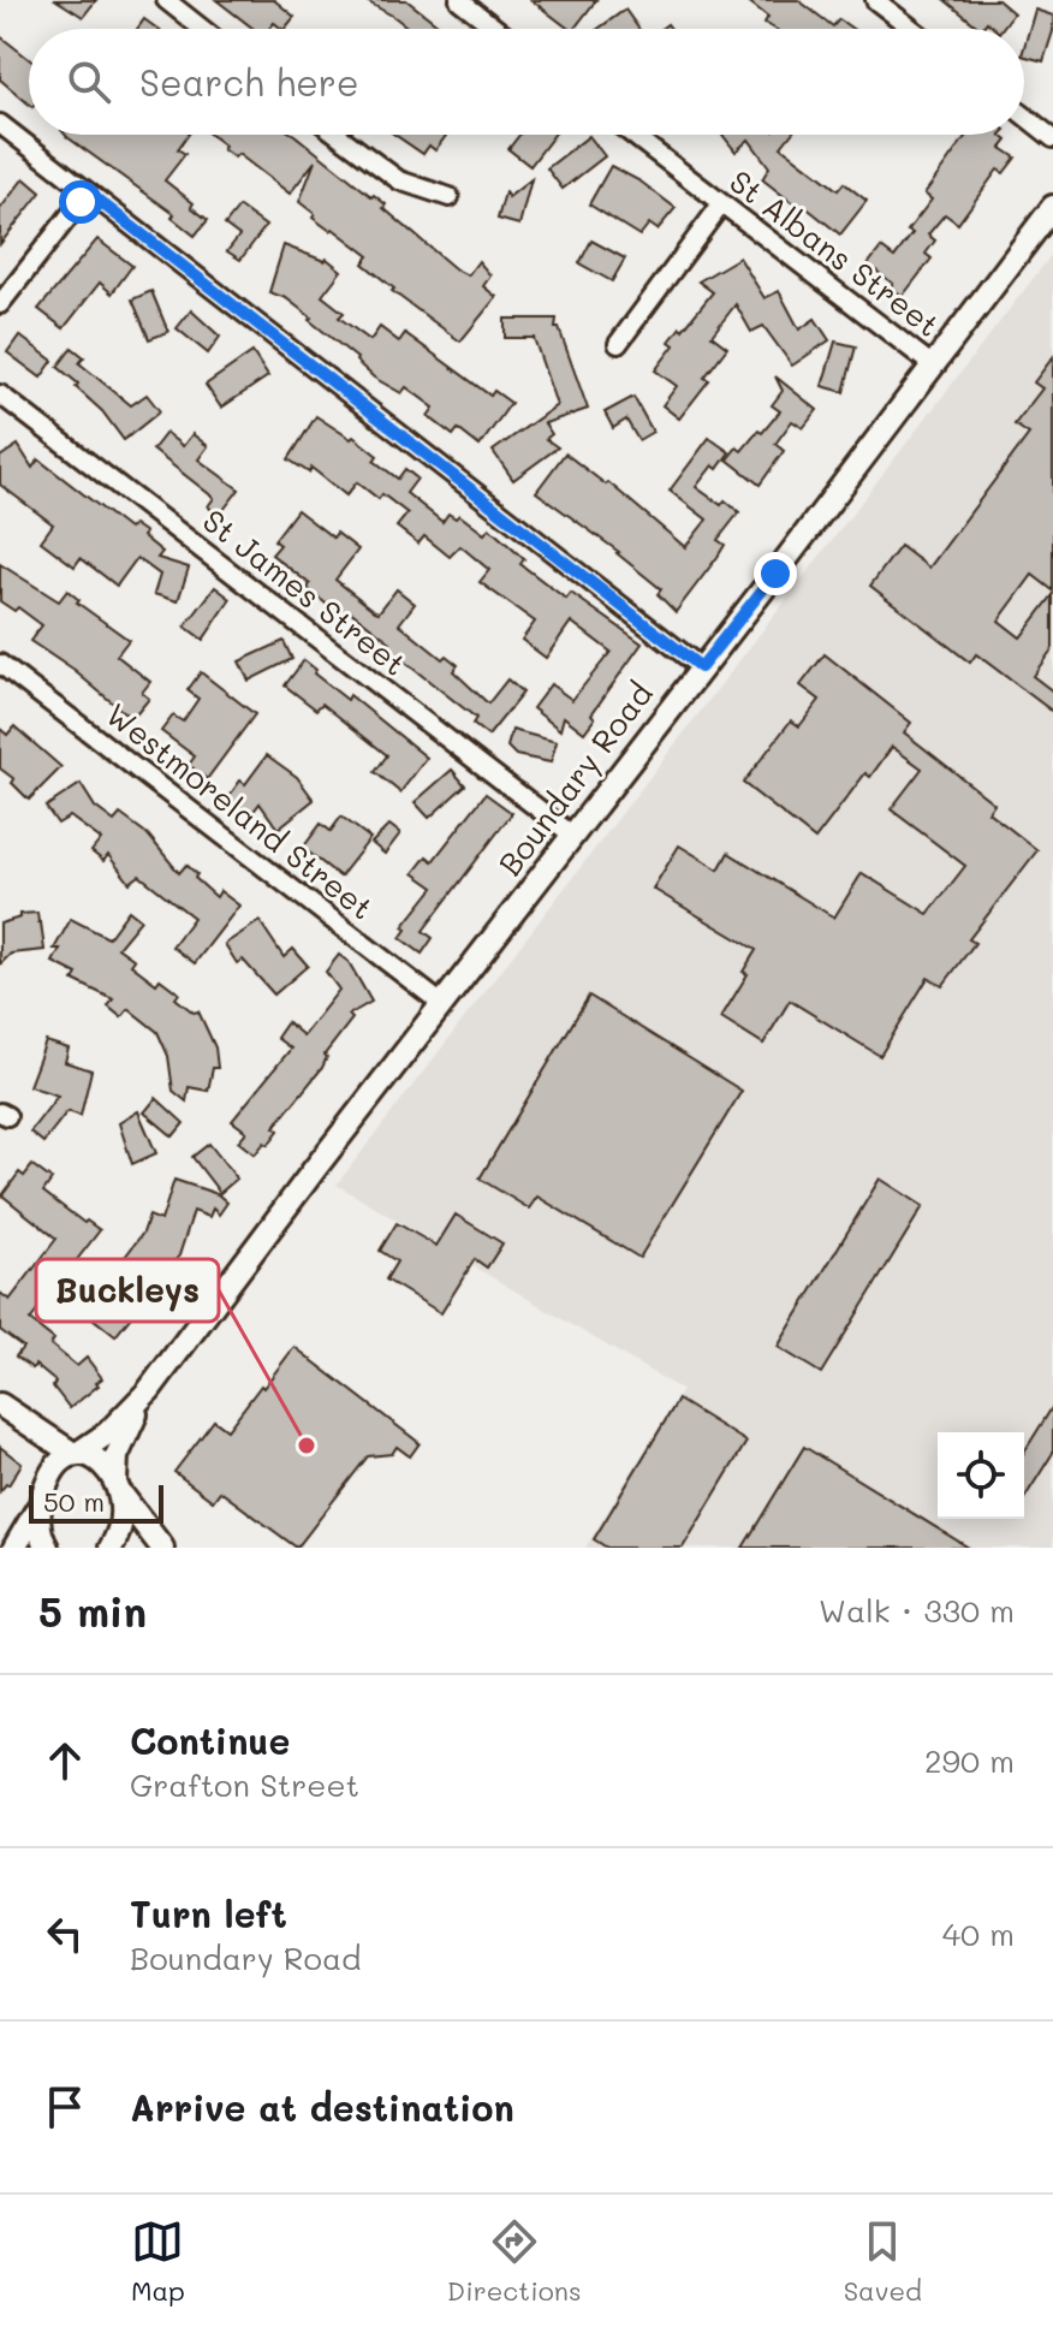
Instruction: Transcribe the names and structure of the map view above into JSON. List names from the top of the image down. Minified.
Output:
{"streets":{"street":["St Albans Street","St James Street","Boundary Road","Westmoreland Street"]},"crossings":[["St Albans Street","Boundary Road"],["St James Street","Boundary Road"],["Boundary Road","Westmoreland Street"]],"places":["Buckleys"],"scale_bar":"50 m","page":{"search":"Search here","scale":"50 m","heading":["5 min","Walk · 330 m"],"list":[["Continue","Grafton Street","290 m"],["Turn left","Boundary Road","40 m"],"Arrive at destination"],"nav":["Map","Directions","Saved"]}}
